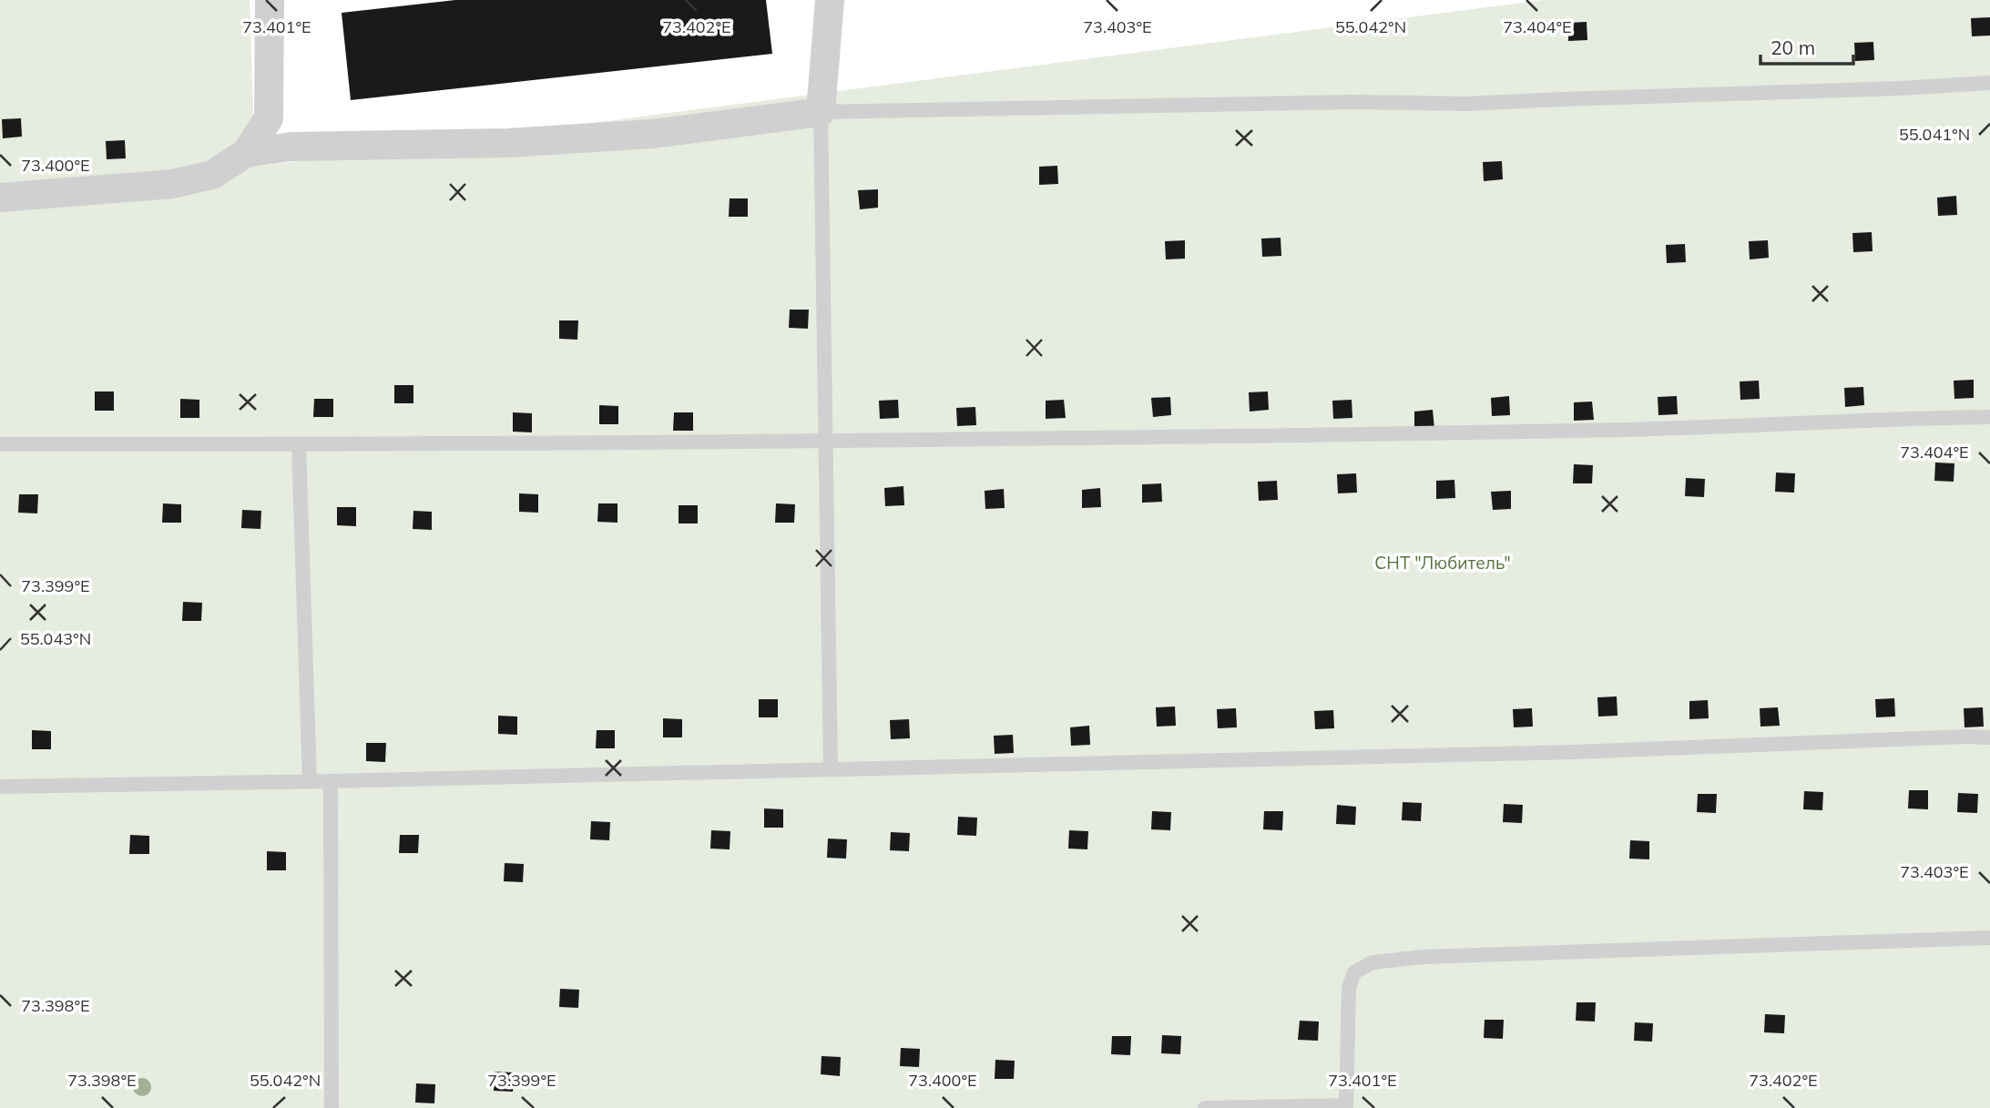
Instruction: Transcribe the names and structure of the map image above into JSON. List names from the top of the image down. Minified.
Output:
{"parks":["СНТ \"Любитель\""],"scale_bar":"20 m","coordinates":["73.401°E","73.402°E","73.403°E","55.042°N","73.404°E","55.041°N","73.400°E","73.399°E","55.043°N","73.398°E"]}
